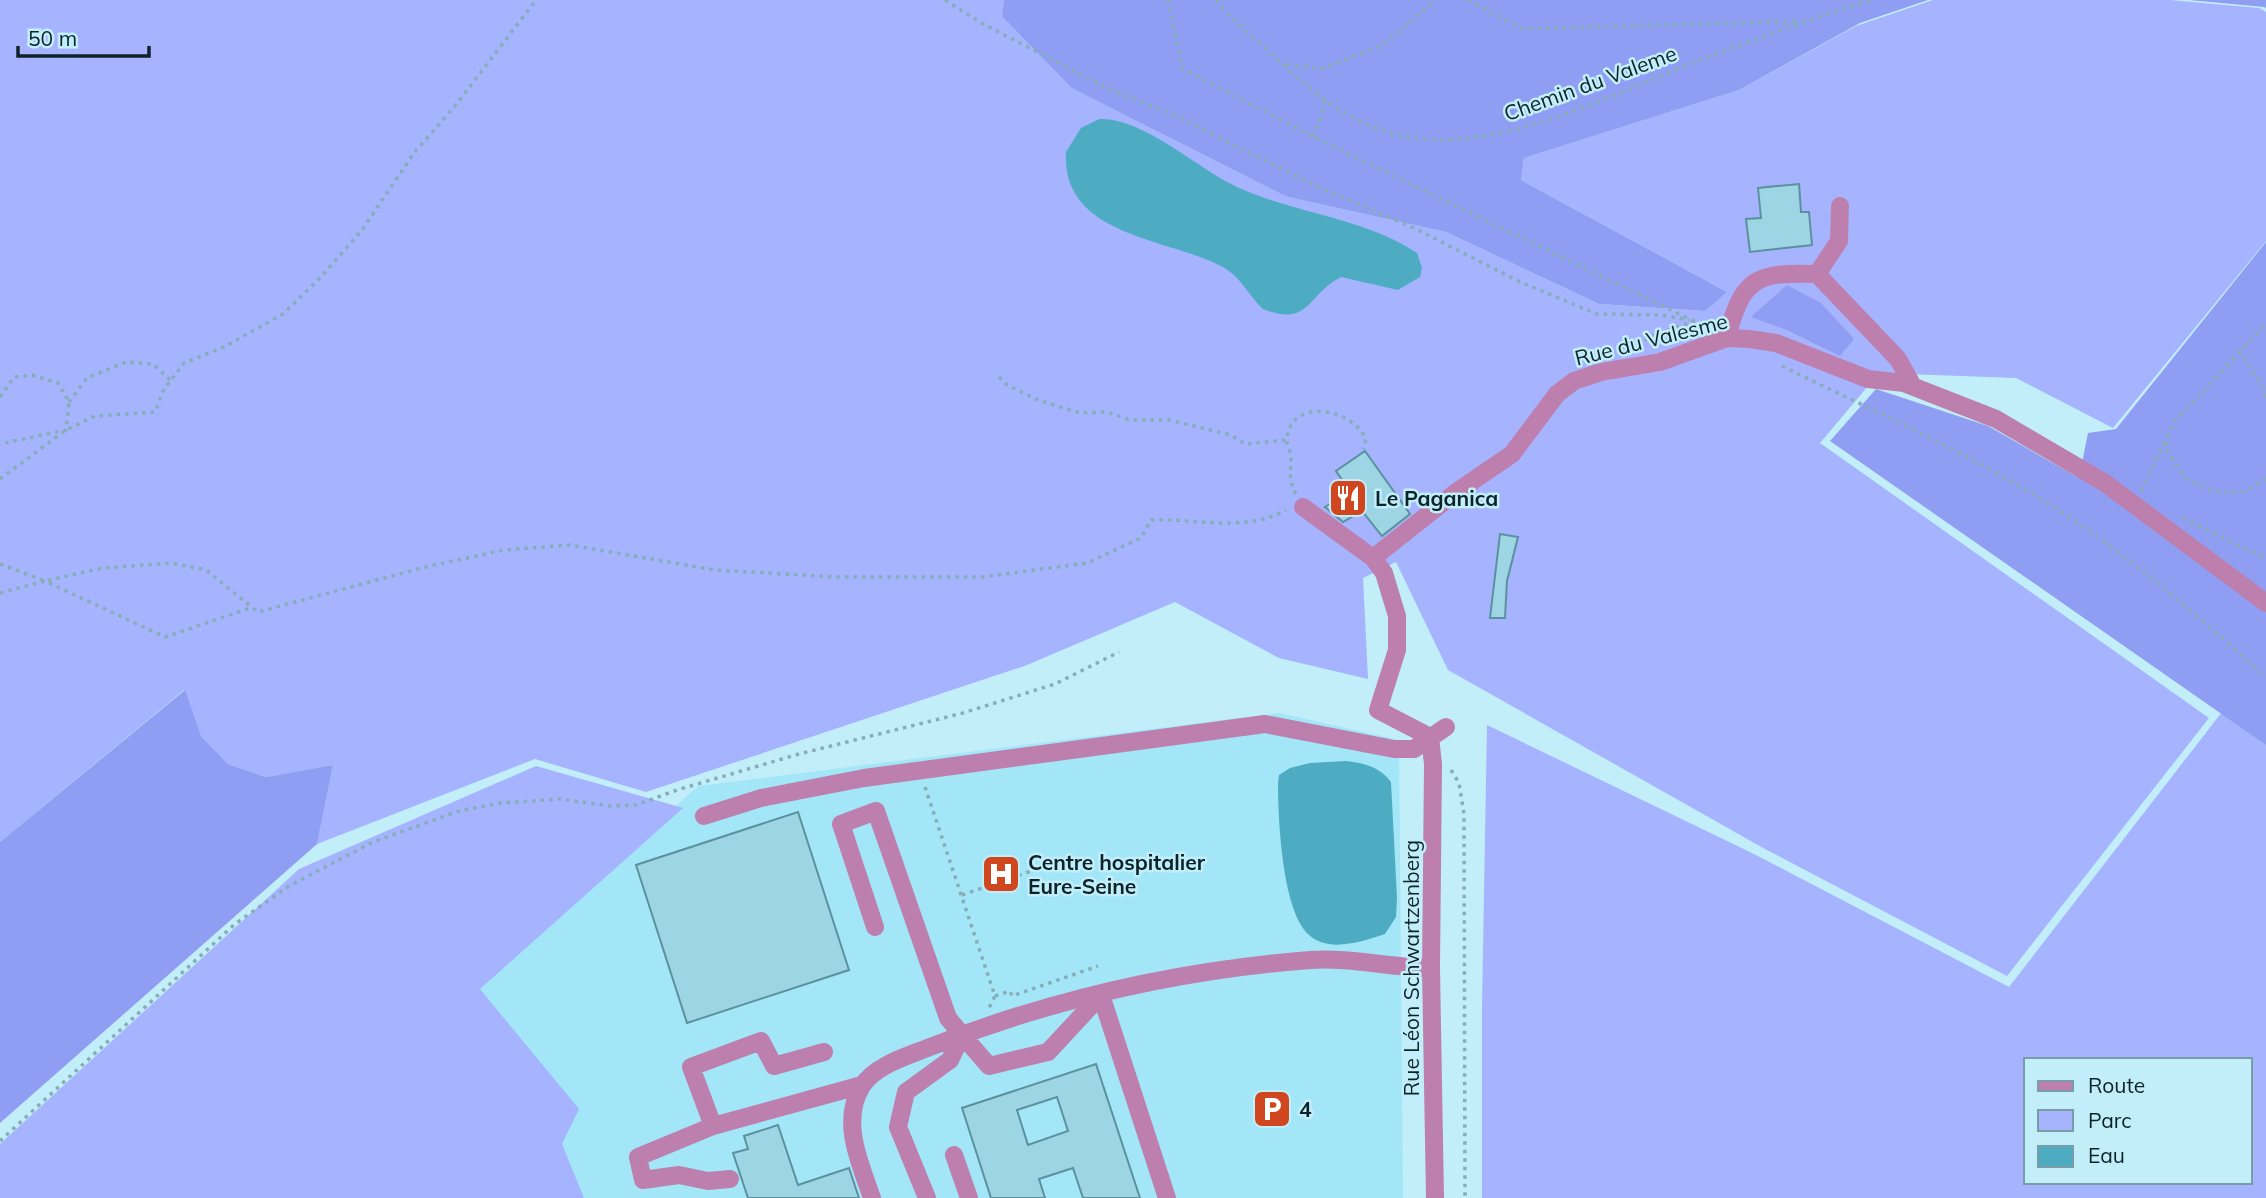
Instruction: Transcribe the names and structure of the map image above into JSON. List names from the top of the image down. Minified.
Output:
{"streets":{"street":["Rue du Valesme","Rue Léon Schwartzenberg"],"path":["Chemin du Valeme"]},"places":{"restaurant":["Le Paganica"],"hospital":["Centre hospitalier Eure-Seine"],"parking":["4"]},"legend":["Route","Parc","Eau"],"scale_bar":"50 m"}
